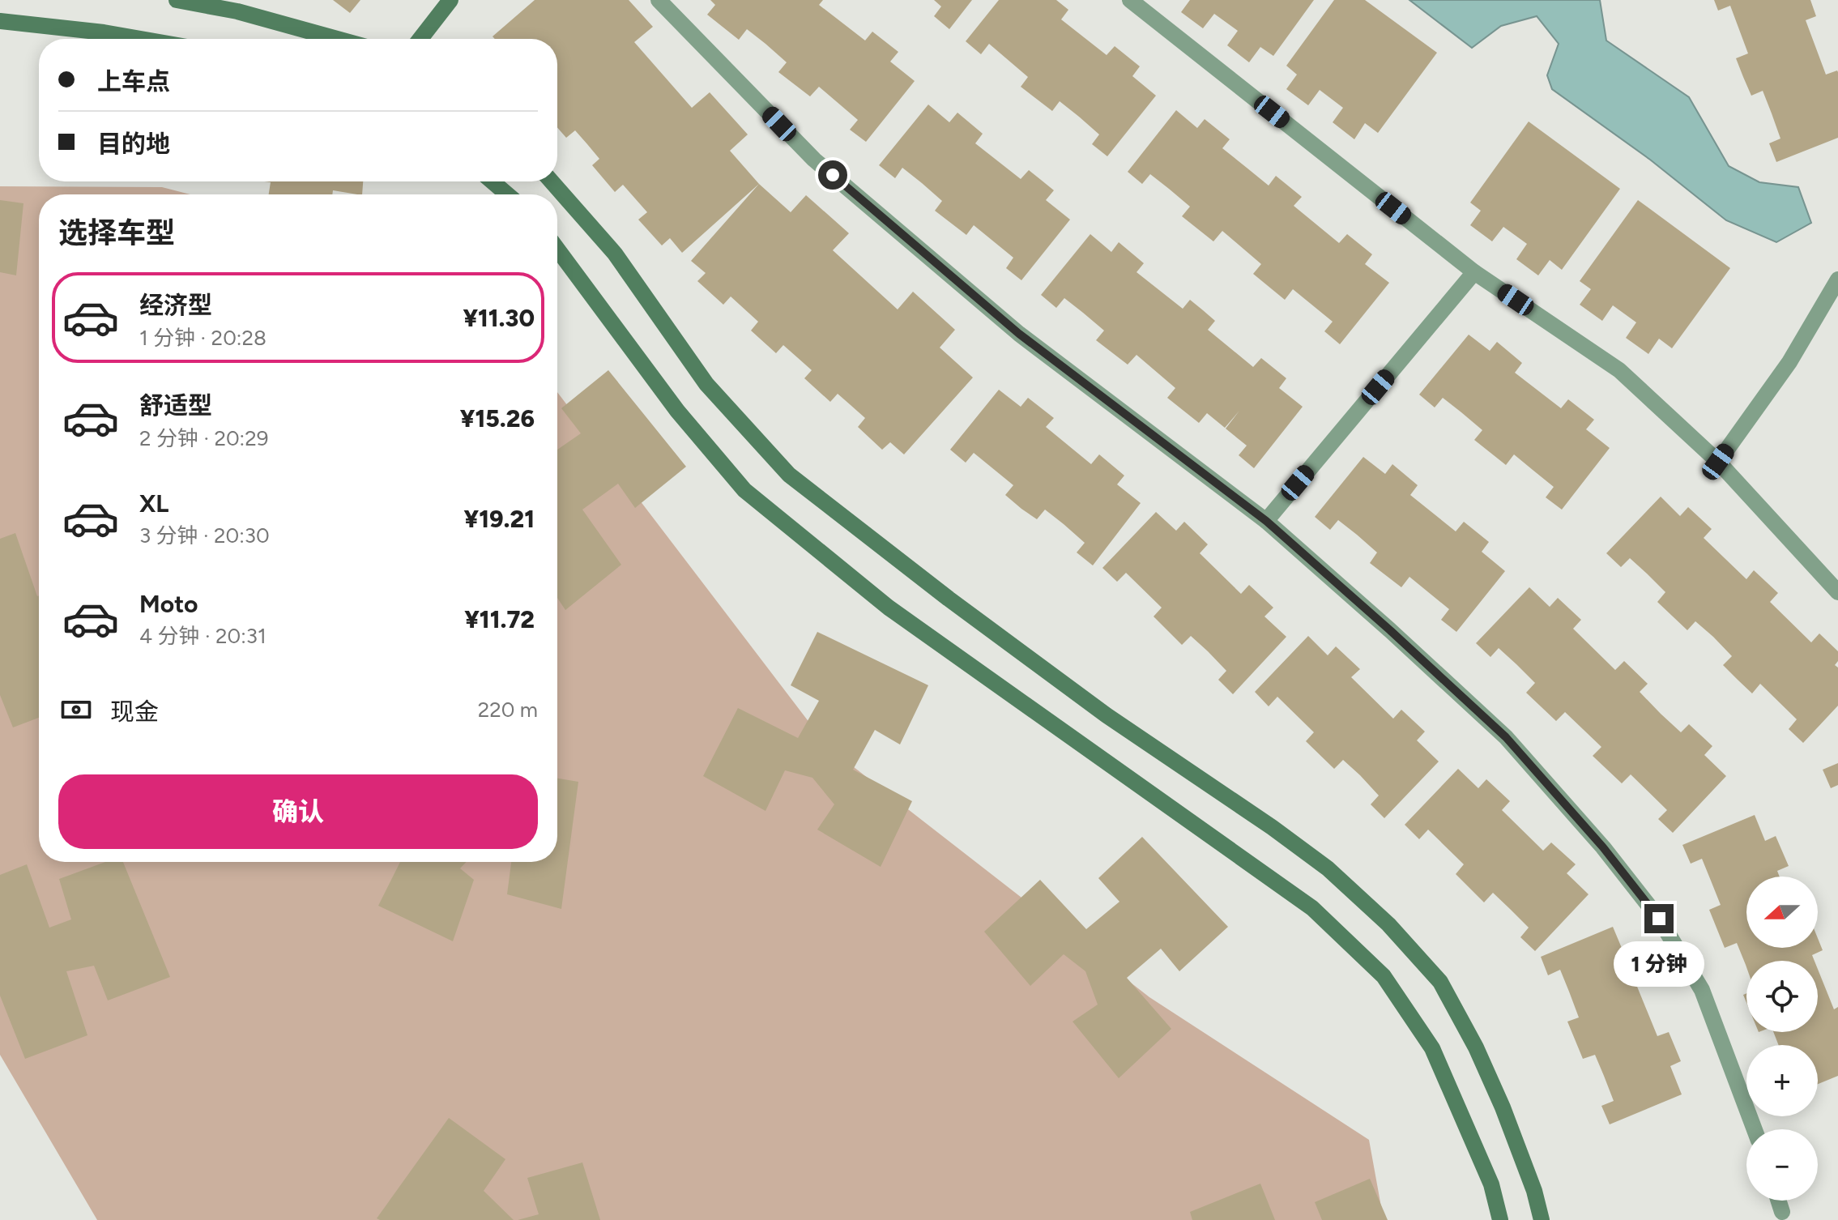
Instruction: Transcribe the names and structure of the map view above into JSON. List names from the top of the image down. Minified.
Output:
{"north":"left","page":{"banner":["上车点","目的地"],"heading":"选择车型","list":[{"name":"经济型","note":"1 分钟 · 20:28","value":"¥11.30"},{"name":"舒适型","note":"2 分钟 · 20:29","value":"¥15.26"},{"name":"XL","note":"3 分钟 · 20:30","value":"¥19.21"},{"name":"Moto","note":"4 分钟 · 20:31","value":"¥11.72"}],"pay":["现金","220 m"],"buttons":"确认","map_buttons":["+","−"],"bubble":"1 分钟"}}
